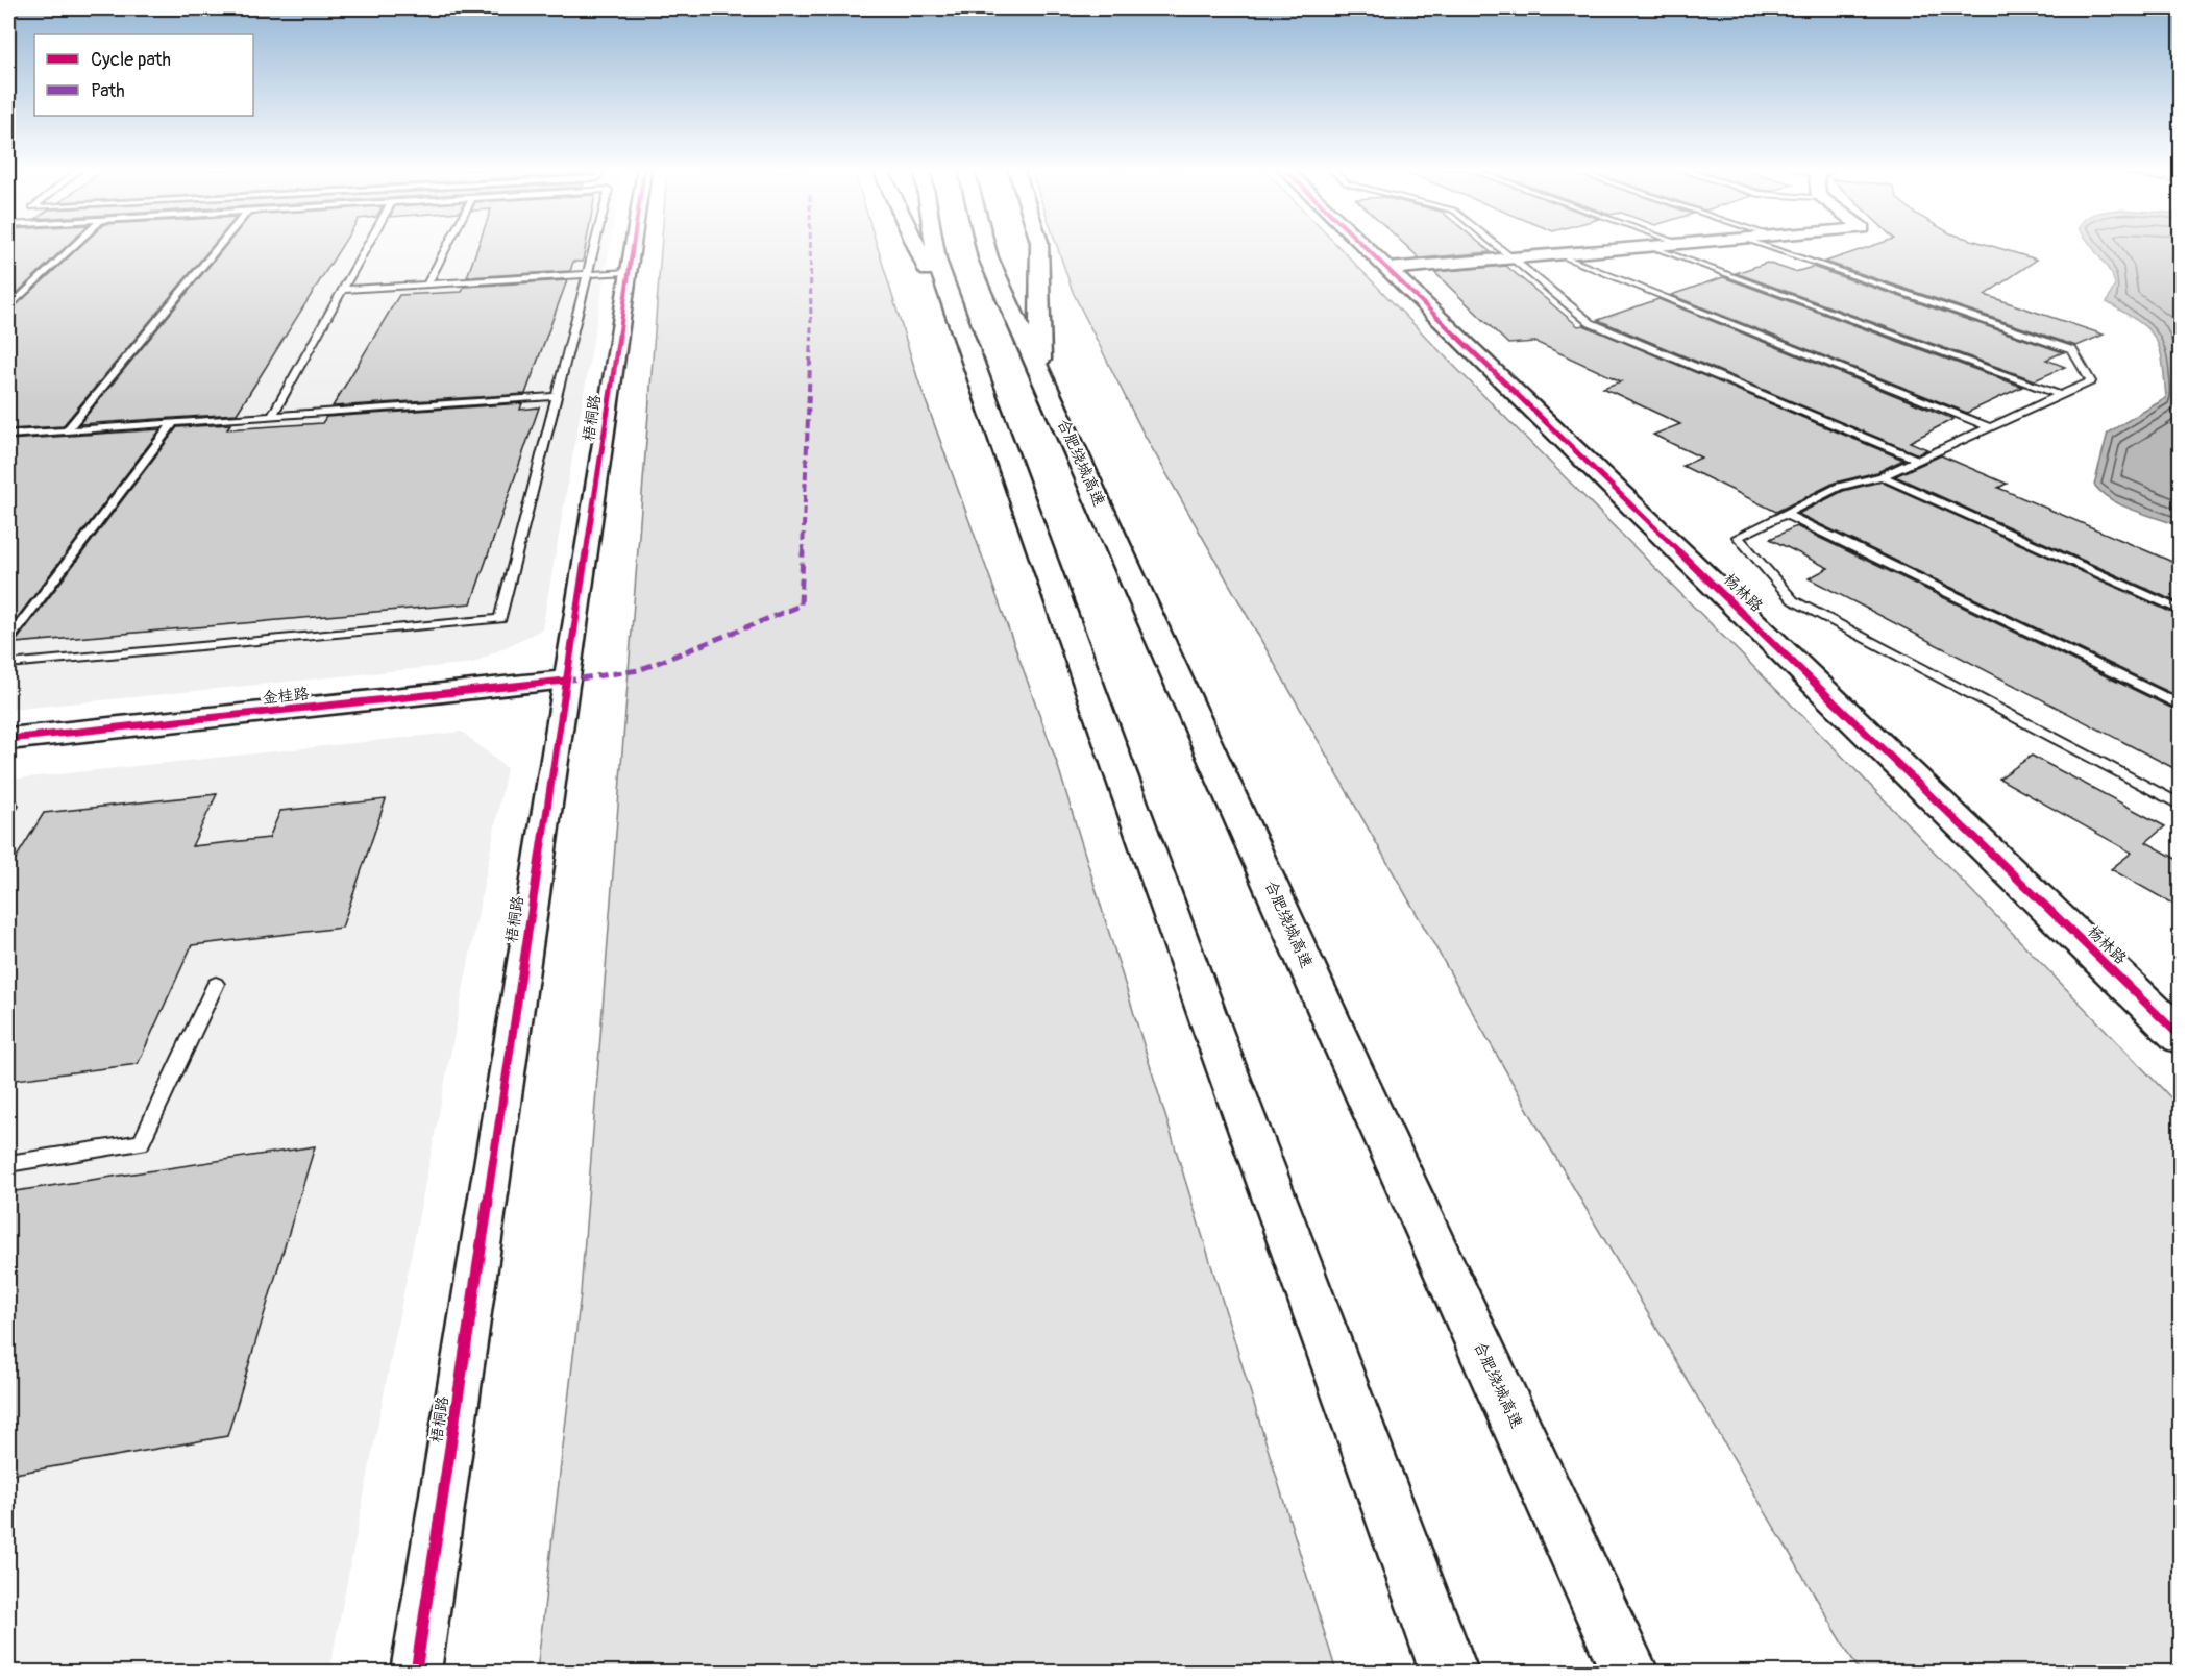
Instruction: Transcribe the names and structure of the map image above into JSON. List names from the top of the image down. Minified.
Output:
{"streets":{"main road":["合肥绕城高速","杨林路","金桂路"],"street":["梧桐路"]},"crossings":[["梧桐路","金桂路"]],"legend":["Cycle path","Path"]}
